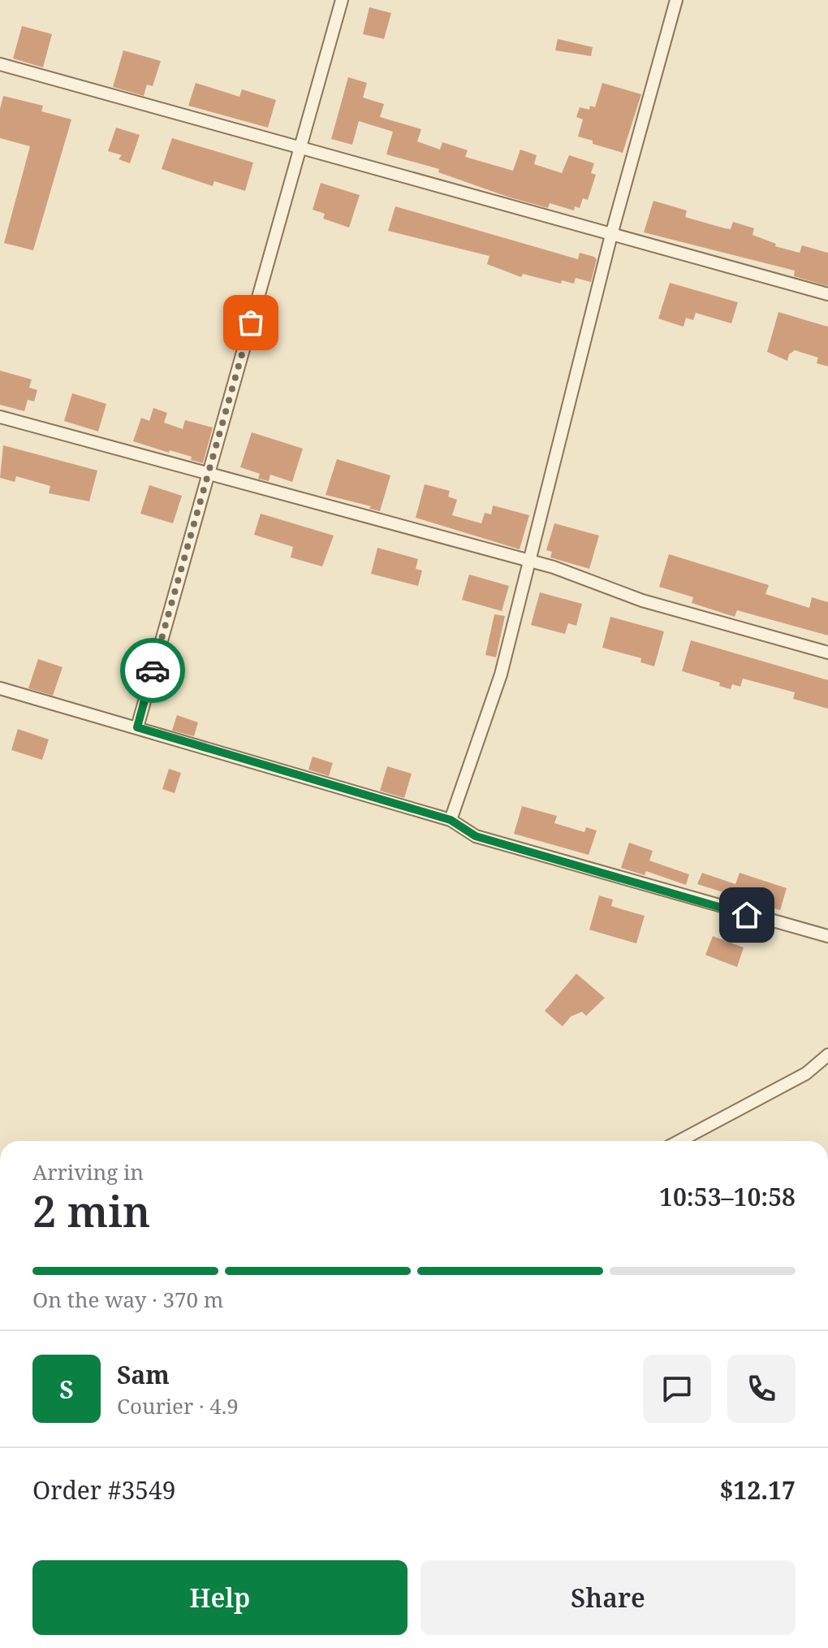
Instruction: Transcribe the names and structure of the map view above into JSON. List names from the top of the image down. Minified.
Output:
{"page":{"heading":["2 min","Arriving in","10:53–10:58"],"panel":["Sam","Courier · 4.9","Order #3549","$12.17"],"bar":"On the way · 370 m","round":"S","buttons":["Help","Share"]}}
